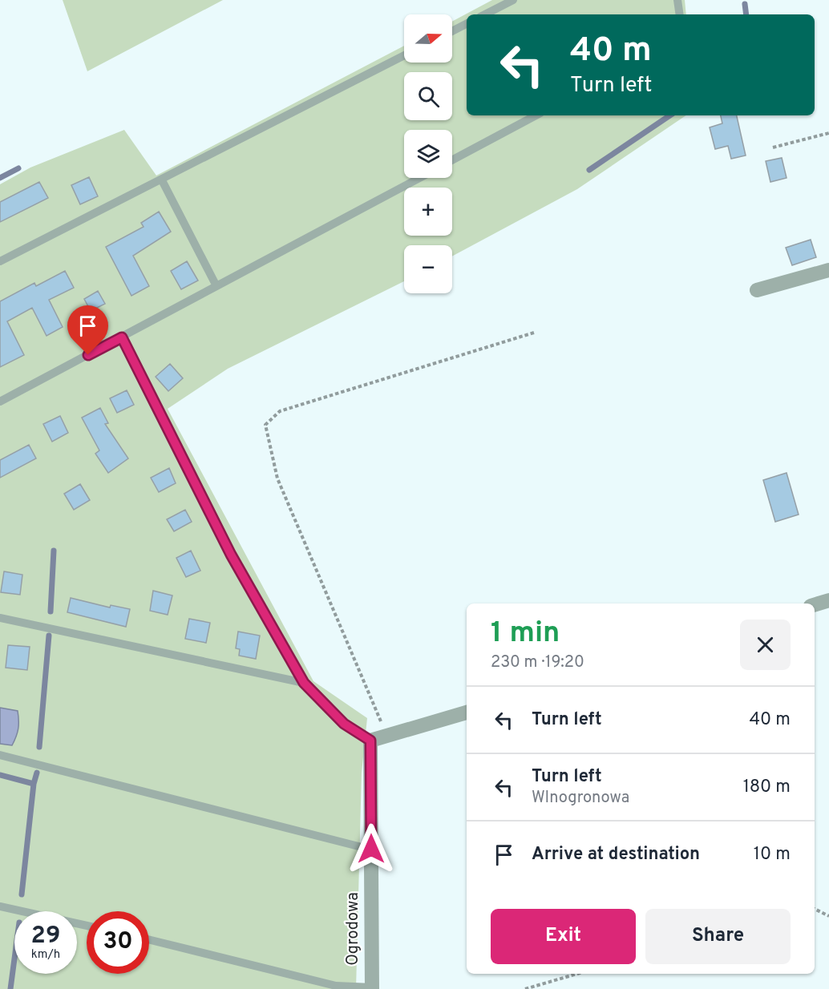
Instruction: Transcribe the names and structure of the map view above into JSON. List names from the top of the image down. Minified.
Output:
{"streets":{"street":["Ogrodowa"]},"north":"right","page":{"map_buttons":["+","−"],"turn":["40 m","Turn left"],"heading":["1 min","230 m · 19:20"],"list":[{"name":"Turn left","value":"40 m"},{"name":"Turn left","note":"WInogronowa","value":"180 m"},{"name":"Arrive at destination","value":"10 m"}],"buttons":["Exit","Share"],"speed":"29 km/h","limit":"30"}}
